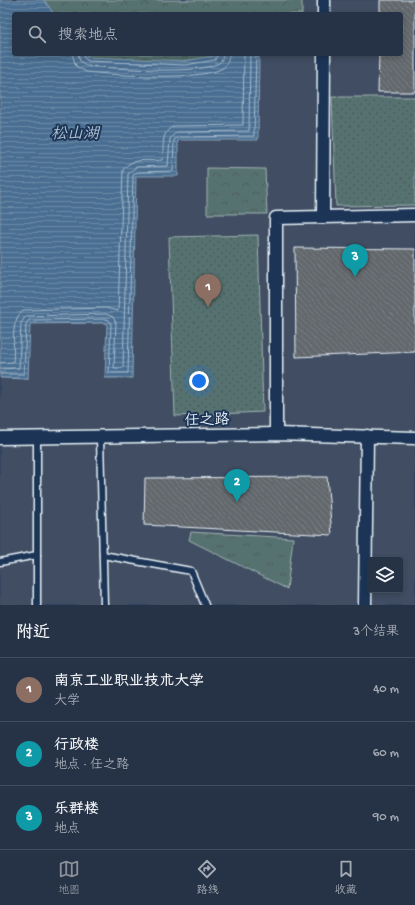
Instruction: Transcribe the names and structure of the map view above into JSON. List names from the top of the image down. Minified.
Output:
{"streets":{"street":["任之路"]},"water":["松山湖"],"page":{"search":"搜索地点","pins":["3","1","2"],"heading":["附近","3个结果"],"list":[{"mark":"1","name":"南京工业职业技术大学","note":"大学","value":"40 m"},{"mark":"2","name":"行政楼","note":"地点 · 任之路","value":"60 m"},{"mark":"3","name":"乐群楼","note":"地点","value":"90 m"}],"nav":["地图","路线","收藏"]}}
